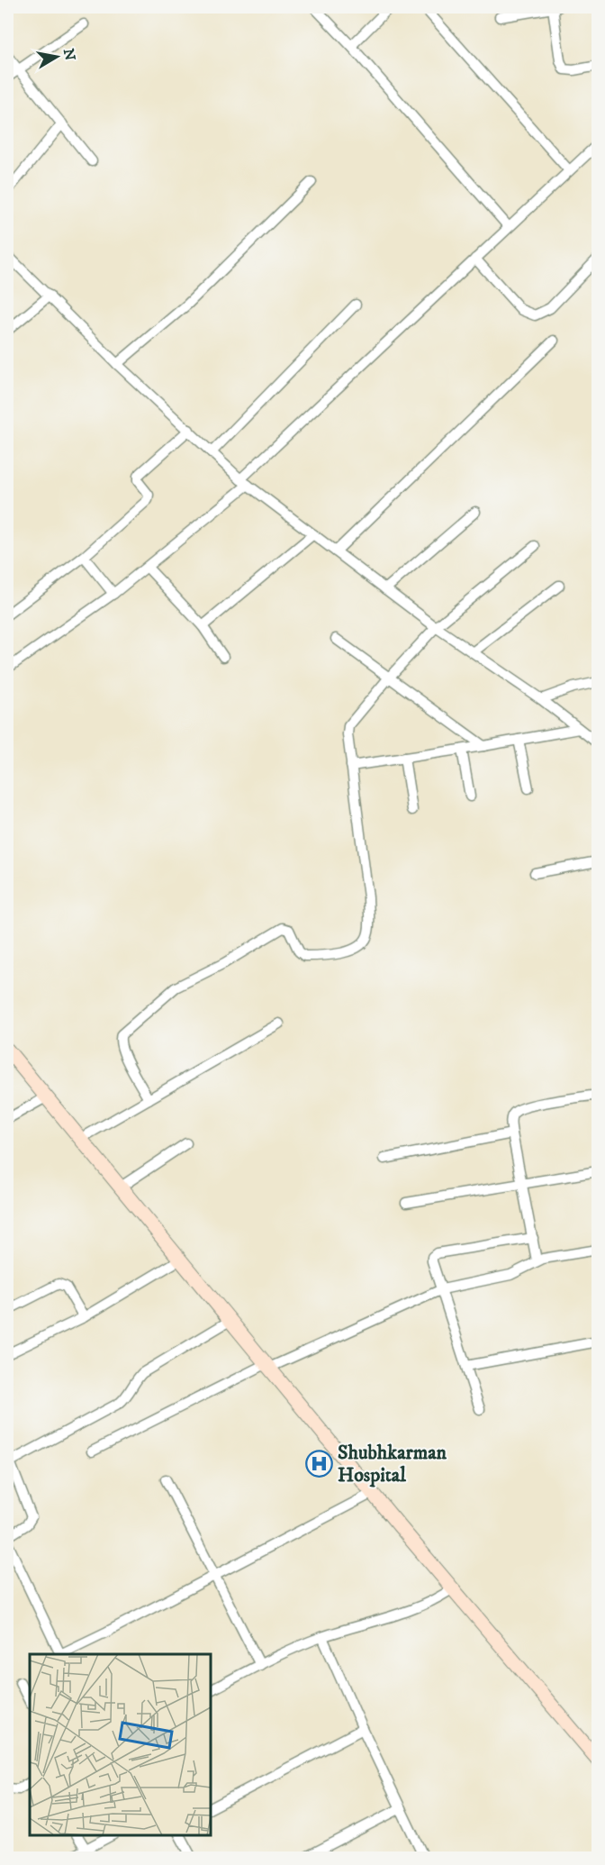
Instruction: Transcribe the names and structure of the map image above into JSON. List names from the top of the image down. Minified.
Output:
{"places":{"hospital":["Shubhkarman Hospital"]},"north":"right"}
